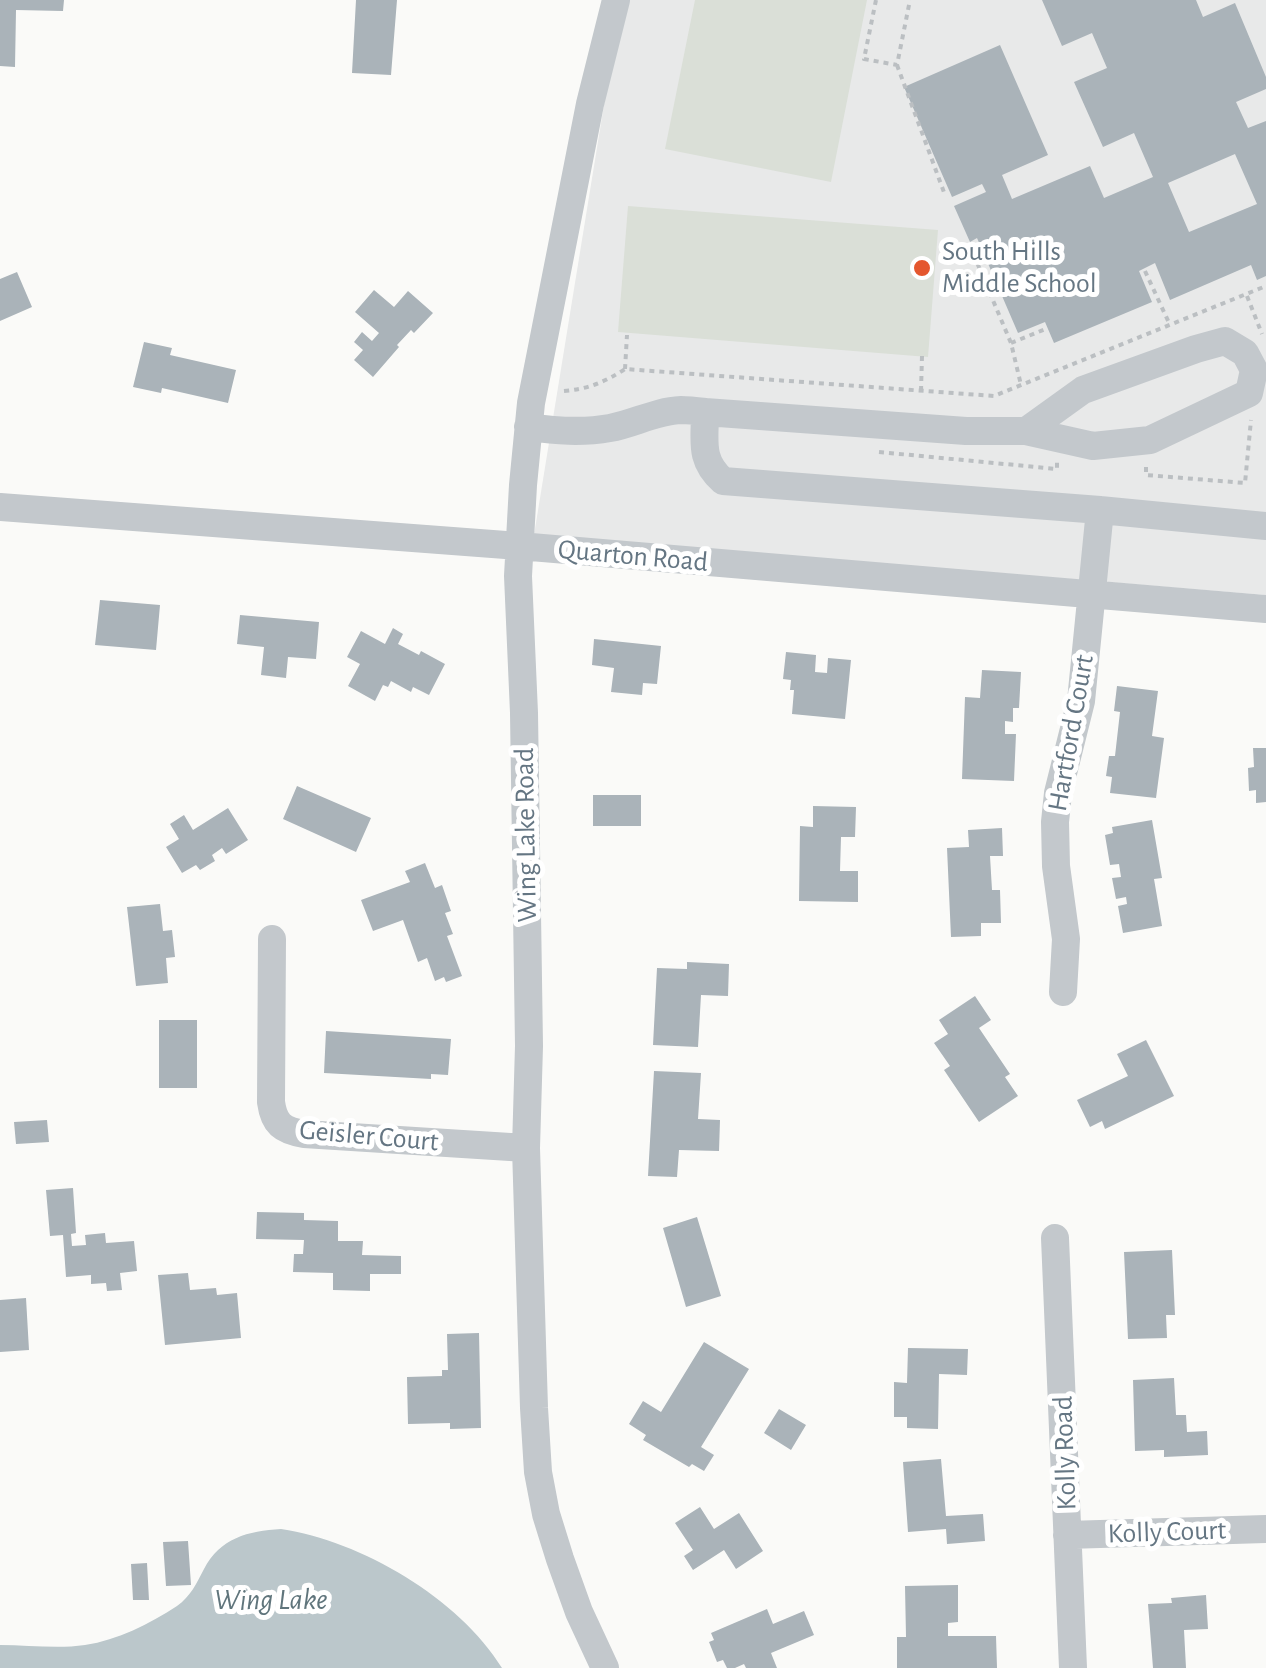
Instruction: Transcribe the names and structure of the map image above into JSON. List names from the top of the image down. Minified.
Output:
{"streets":{"street":["Quarton Road","Hartford Court","Wing Lake Road","Geisler Court","Kolly Road","Kolly Court"]},"crossings":[["Quarton Road","Hartford Court"],["Quarton Road","Wing Lake Road"],["Wing Lake Road","Geisler Court"],["Kolly Road","Kolly Court"]],"water":["Wing Lake"],"places":["South Hills Middle School"]}
